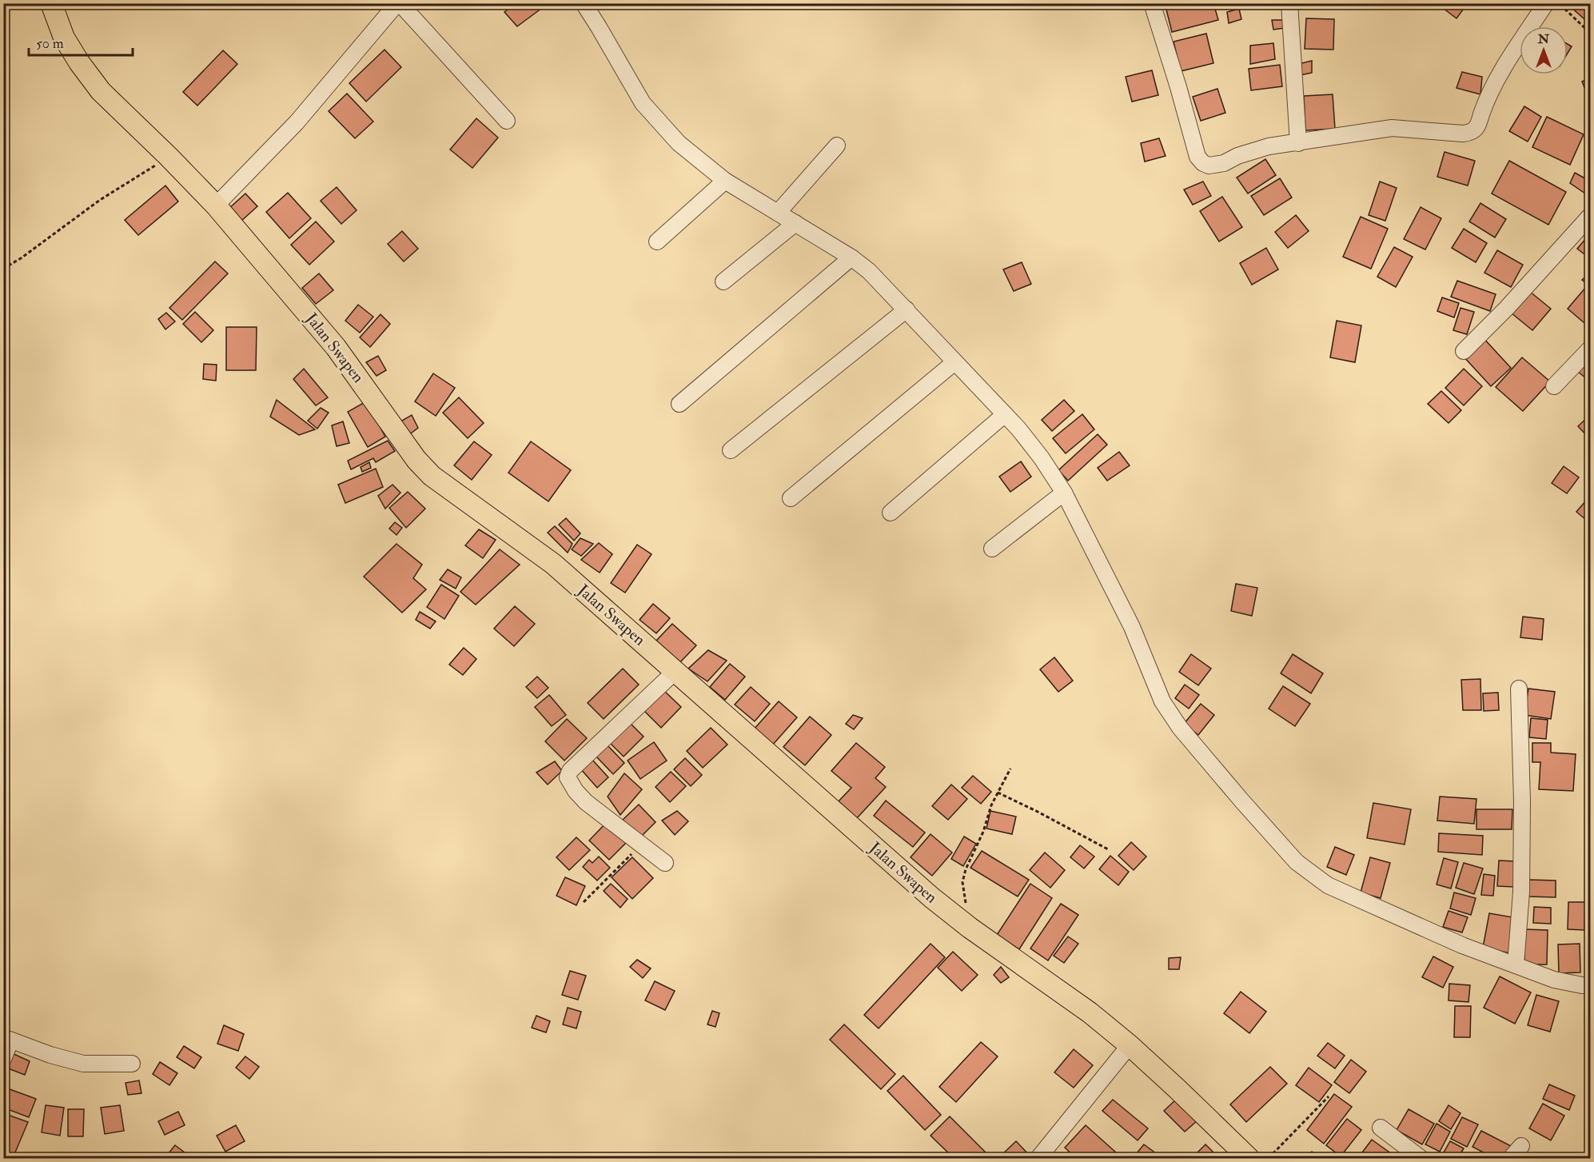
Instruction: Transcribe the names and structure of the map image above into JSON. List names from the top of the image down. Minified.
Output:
{"streets":{"main road":["Jalan Swapen"]},"scale_bar":"50 m","north":"top"}
